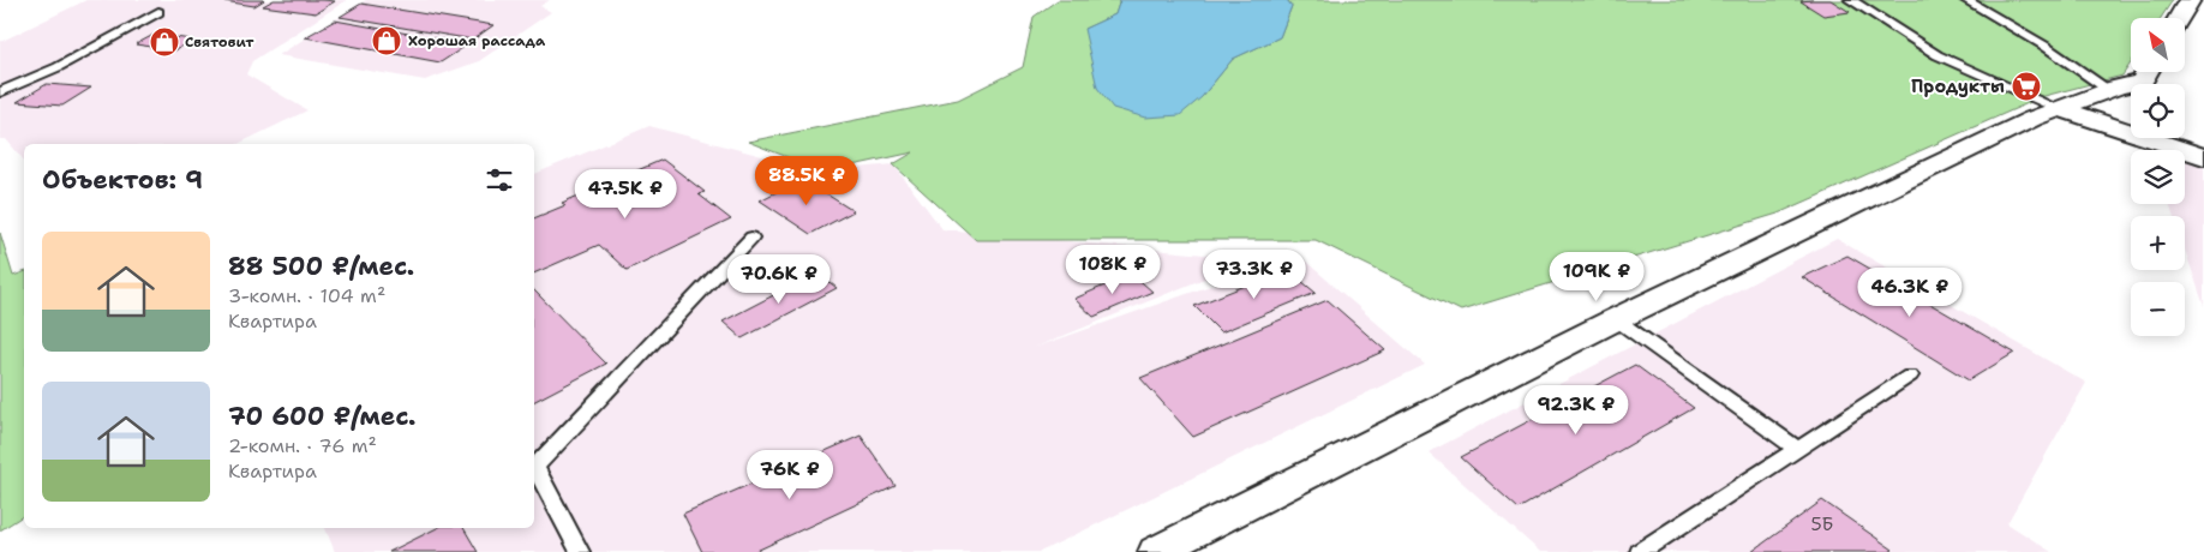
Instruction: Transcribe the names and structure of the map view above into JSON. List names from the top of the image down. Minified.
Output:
{"places":{"shop":["Хорошая рассада","Святовит"],"supermarket":["Продукты"]},"house_numbers":["5Б"],"north":"top left","page":{"map_buttons":["+","−"],"heading":"Объектов: 9","price":["88.5K ₽","47.5K ₽","108K ₽","73.3K ₽","109K ₽","70.6K ₽","46.3K ₽","92.3K ₽","76K ₽"],"list":[{"name":"88 500 ₽/мес.","note":"3-комн. · 104 m² · Квартира"},{"name":"70 600 ₽/мес.","note":"2-комн. · 76 m² · Квартира"}]}}
